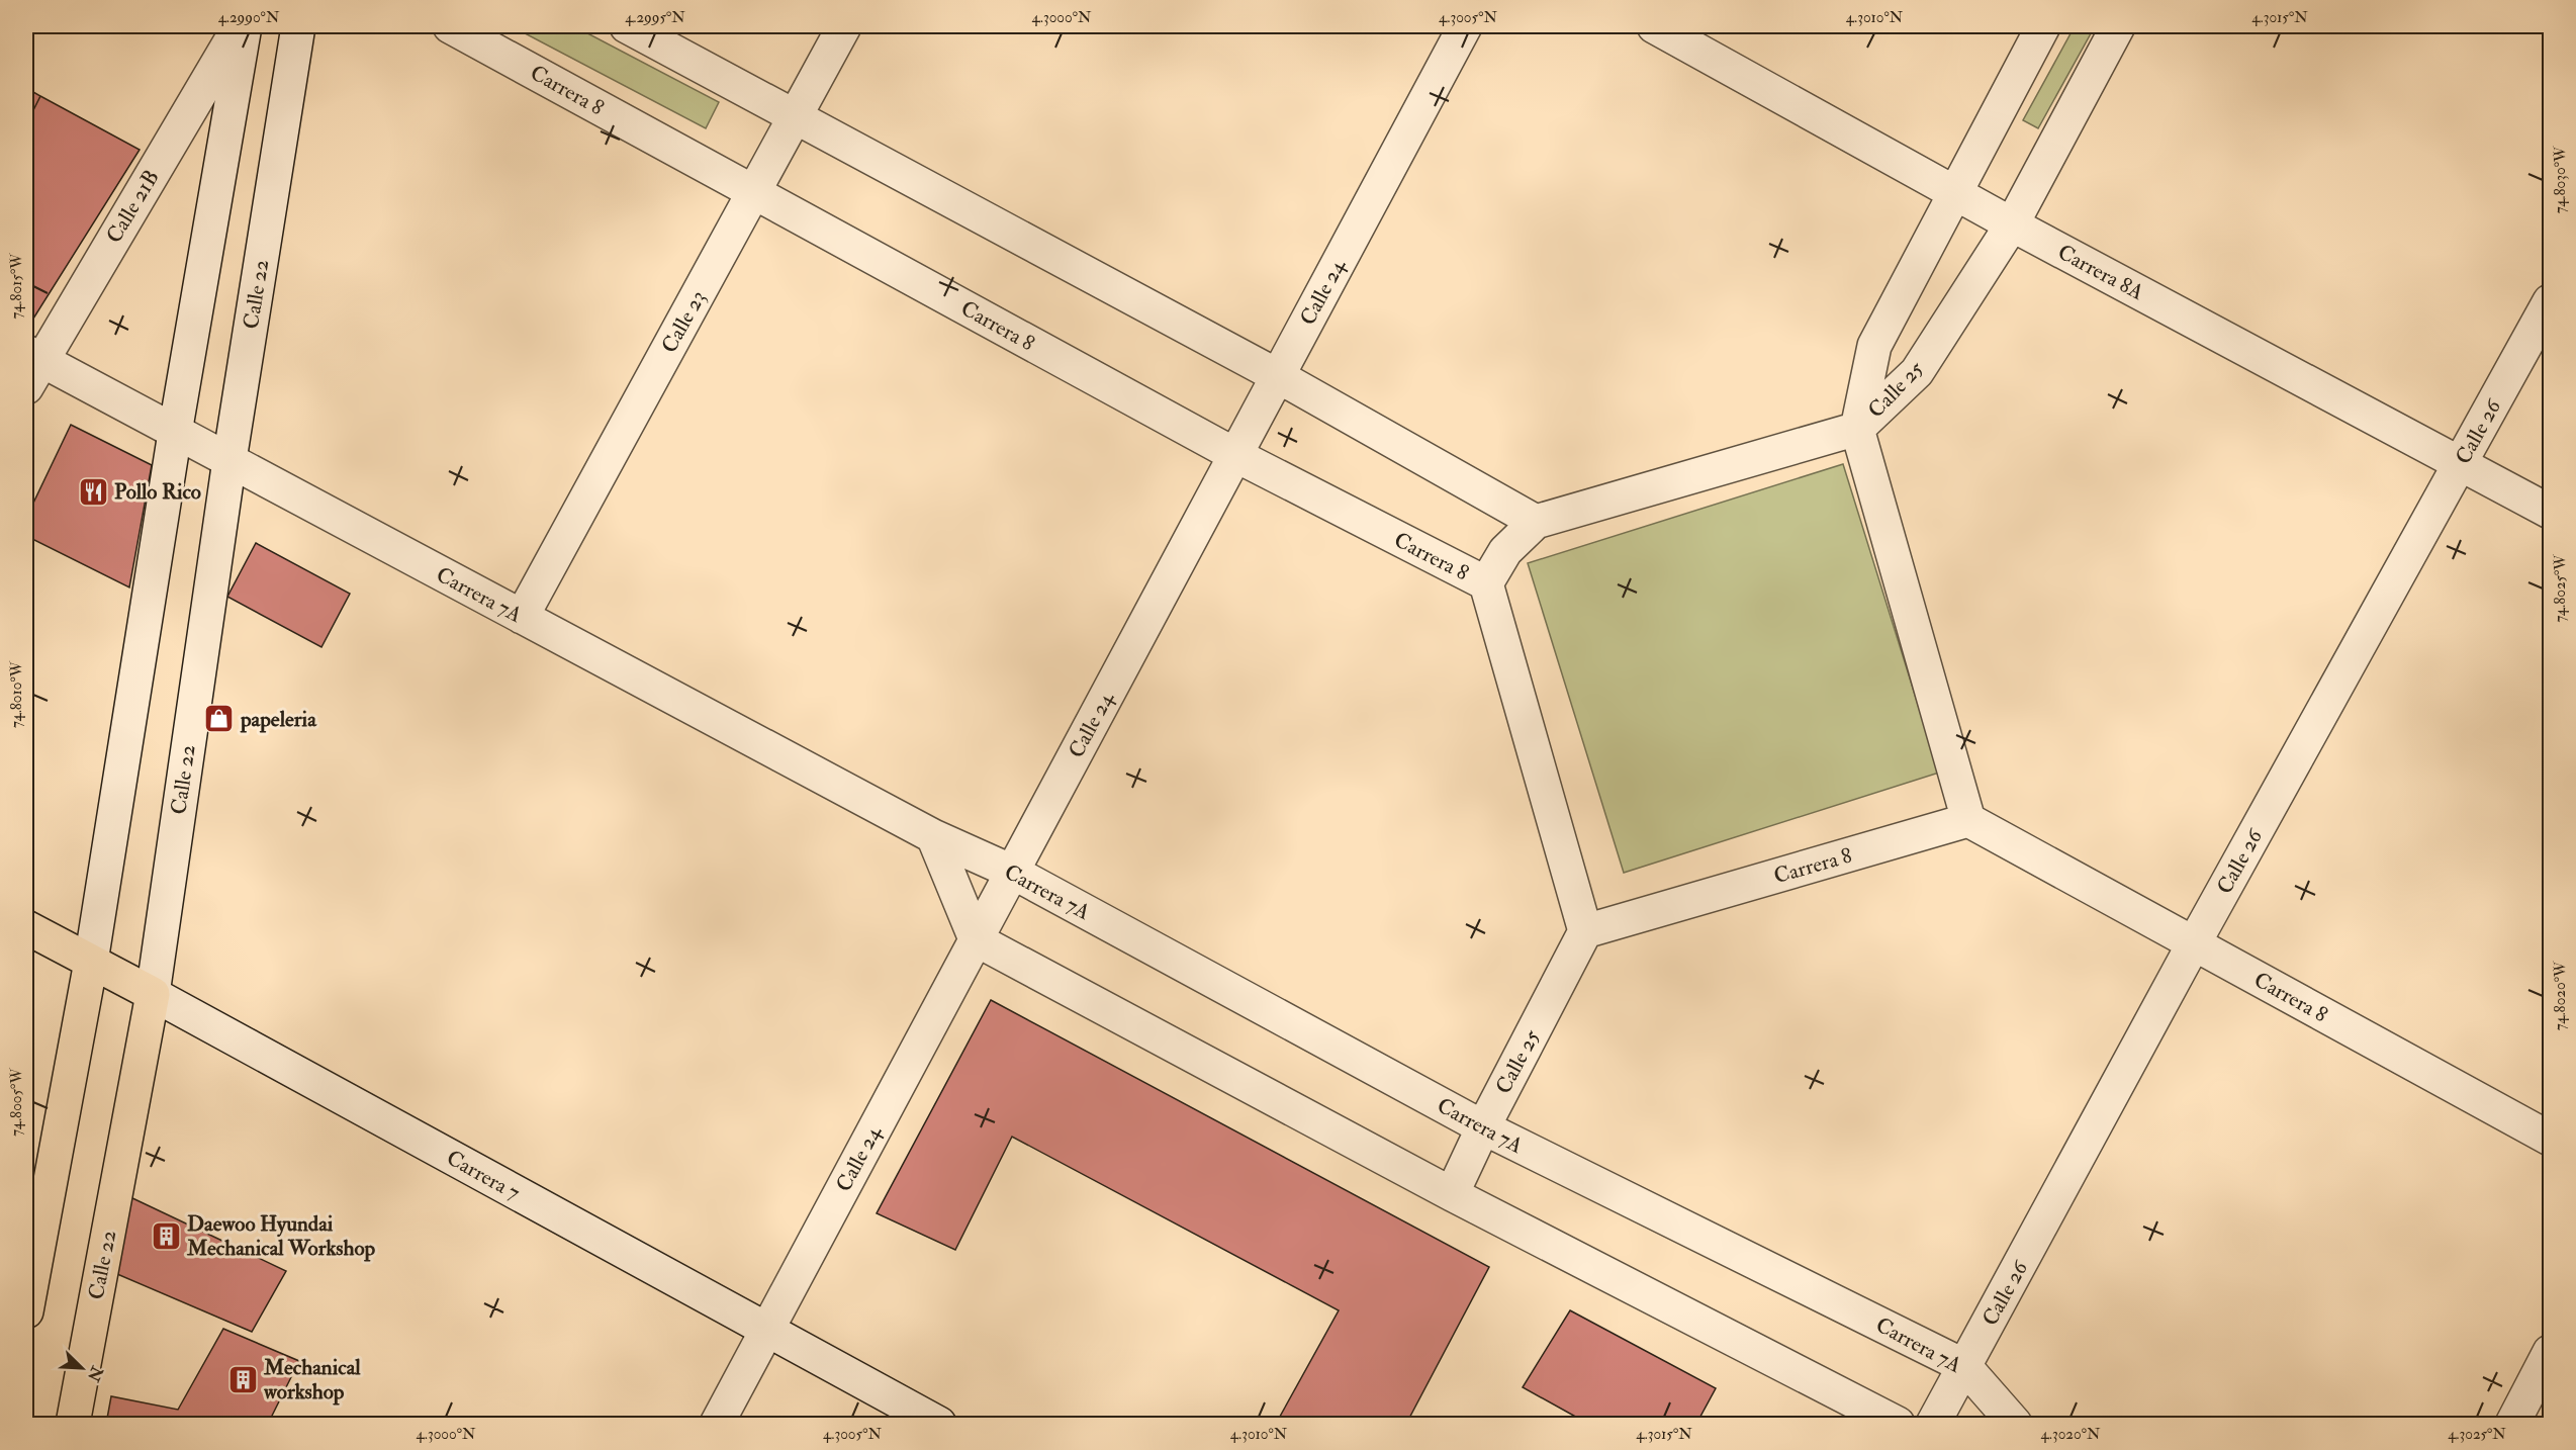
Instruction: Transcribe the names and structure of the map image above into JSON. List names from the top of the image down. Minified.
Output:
{"streets":{"main road":["Calle 22","Carrera 7"],"street":["Carrera 8","Calle 21B","Carrera 8A","Calle 24","Calle 23","Calle 25","Calle 26","Carrera 7A"]},"crossings":[["Carrera 8","Calle 24"],["Carrera 8","Calle 23"],["Carrera 8","Calle 25"],["Carrera 8","Calle 26"],["Calle 21B","Carrera 7A"],["Carrera 8A","Calle 25"],["Carrera 8A","Calle 26"],["Calle 24","Carrera 7A"],["Calle 24","Carrera 7"],["Calle 22","Carrera 7A"],["Calle 22","Carrera 7"],["Calle 23","Carrera 7A"],["Calle 25","Carrera 7A"],["Calle 26","Carrera 7A"]],"places":{"restaurant":["Pollo Rico"],"shop":["papeleria"],"building":["Daewoo Hyundai Mechanical Workshop","Mechanical workshop"]},"north":"bottom right","coordinates":["4.2990°N","4.2995°N","4.3000°N","4.3005°N","4.3010°N","4.3015°N","74.8030°W","74.8015°W","74.8025°W","74.8010°W","74.8020°W","74.8005°W","4.3020°N","4.3025°N"]}
